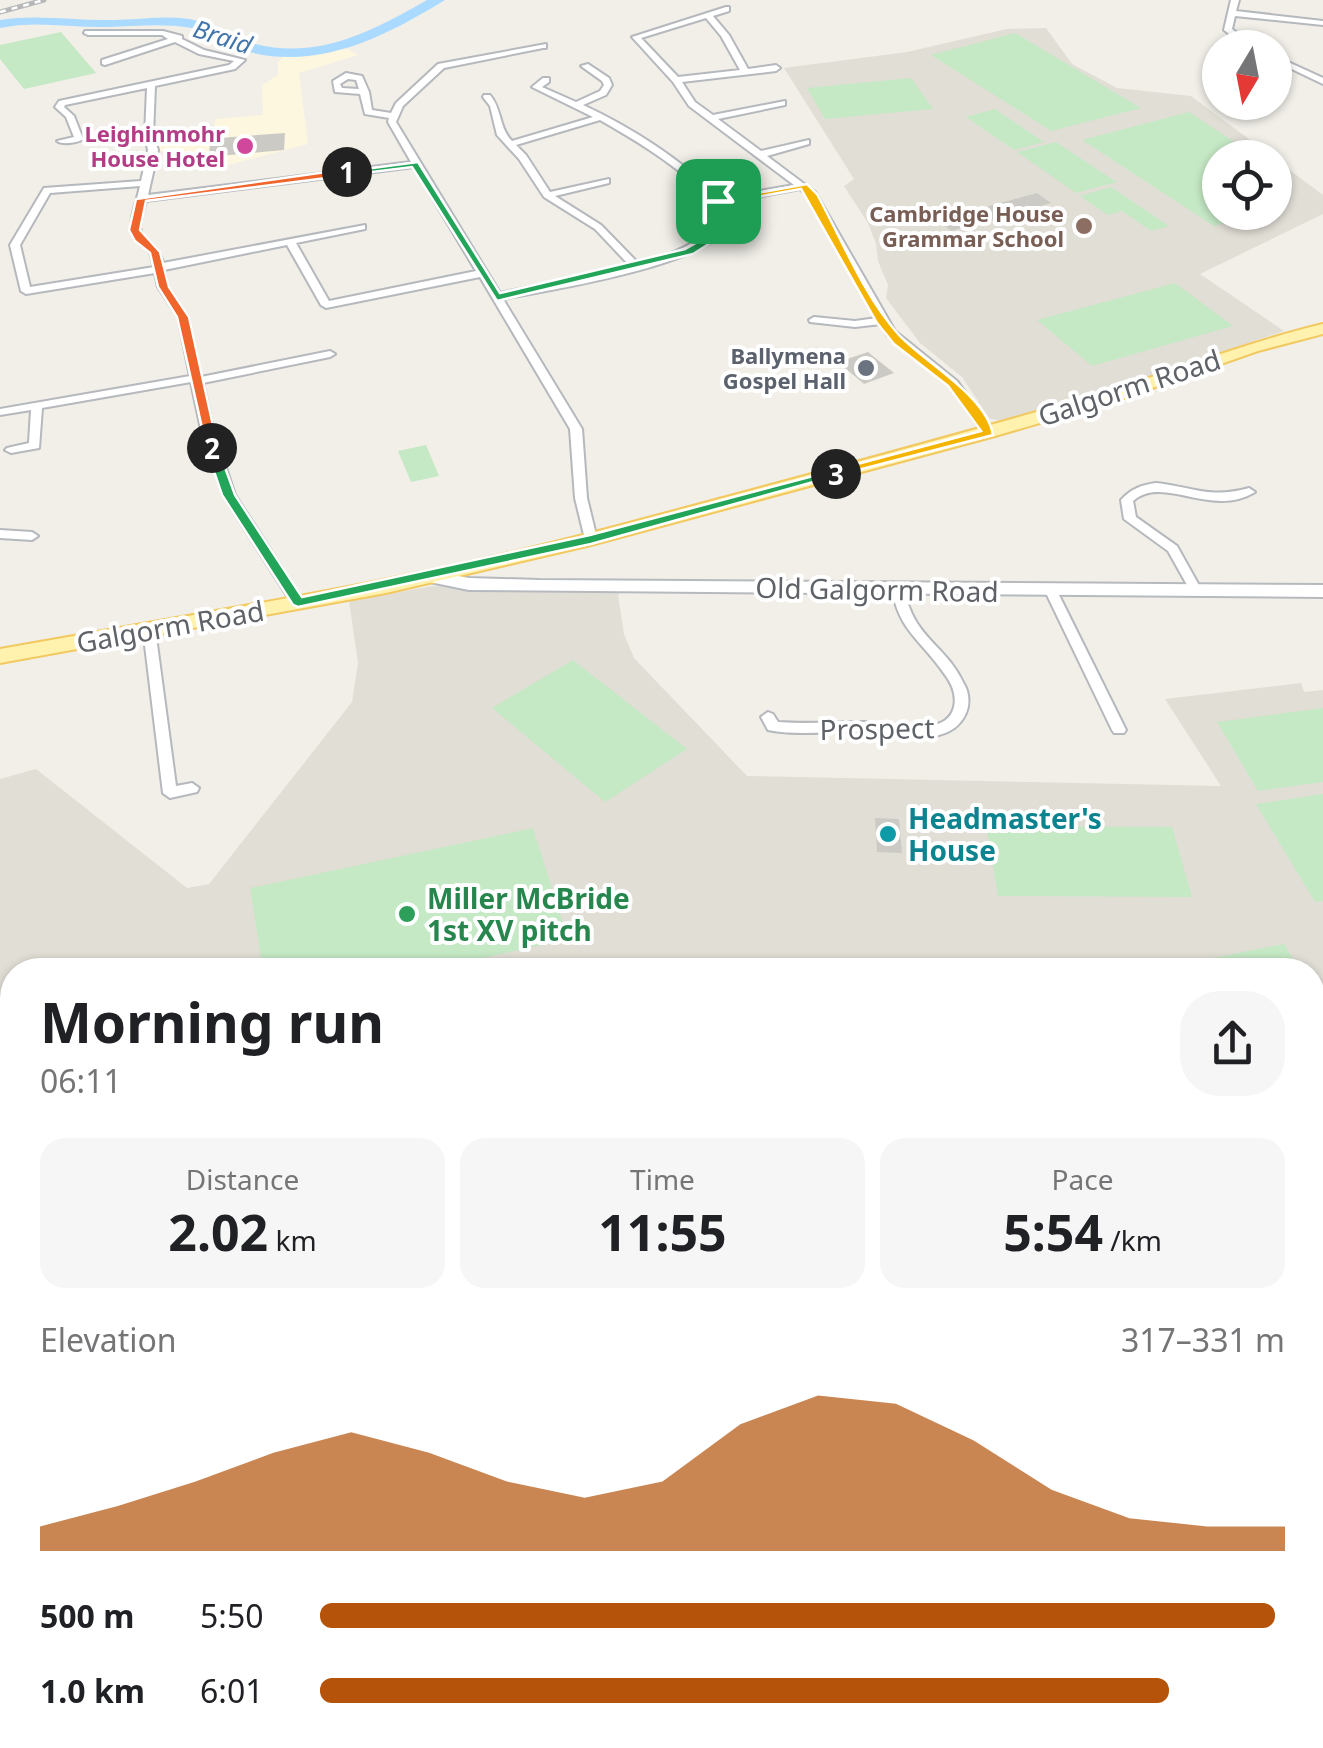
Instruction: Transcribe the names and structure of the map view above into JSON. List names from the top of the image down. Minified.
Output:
{"streets":{"main road":["Galgorm Road"],"street":["Old Galgorm Road","Prospect"]},"crossings":[["Galgorm Road","Old Galgorm Road"],["Old Galgorm Road","Prospect"]],"water":["Braid"],"places":["Leighinmohr House Hotel","Cambridge House Grammar School","Ballymena Gospel Hall","Headmaster's House","Miller McBride 1st XV pitch"],"north":"bottom","page":{"pins":["1","2","3"],"heading":["Morning run","06:11"],"stats":[["Distance","2.02 km"],["Time","11:55"],["Pace","5:54 /km"]],"chart":["Elevation","317–331 m"],"list":[{"name":"500 m","note":"5:50"},{"name":"1.0 km","note":"6:01"}]}}
